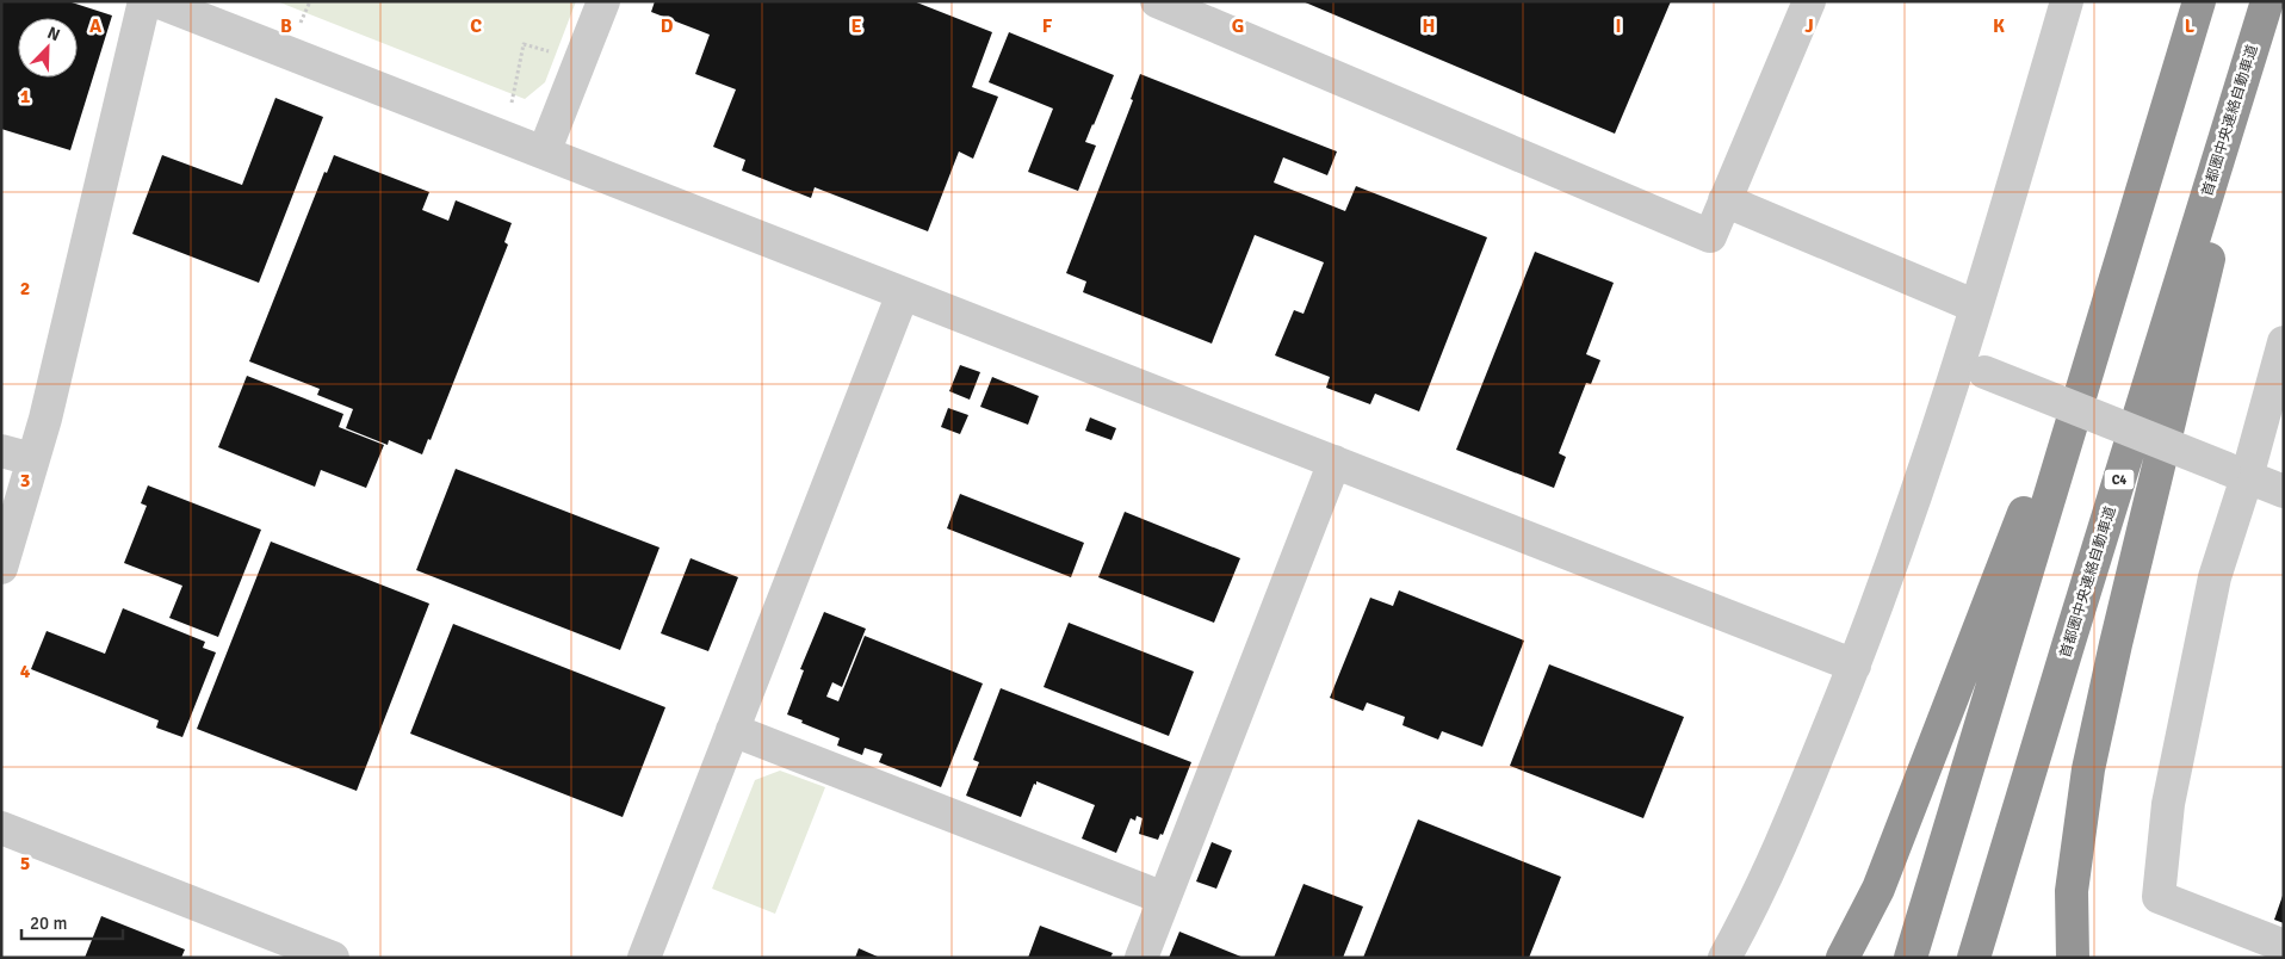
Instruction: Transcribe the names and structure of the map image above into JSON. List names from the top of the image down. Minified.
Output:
{"streets":{"highway":["首都圏中央連絡自動車道","C4"]},"scale_bar":"20 m","north":"top right","grid":{"columns":["A","B","C","D","E","F","G","H","I","J","K","L"],"rows":["1","2","3","4","5"]}}
